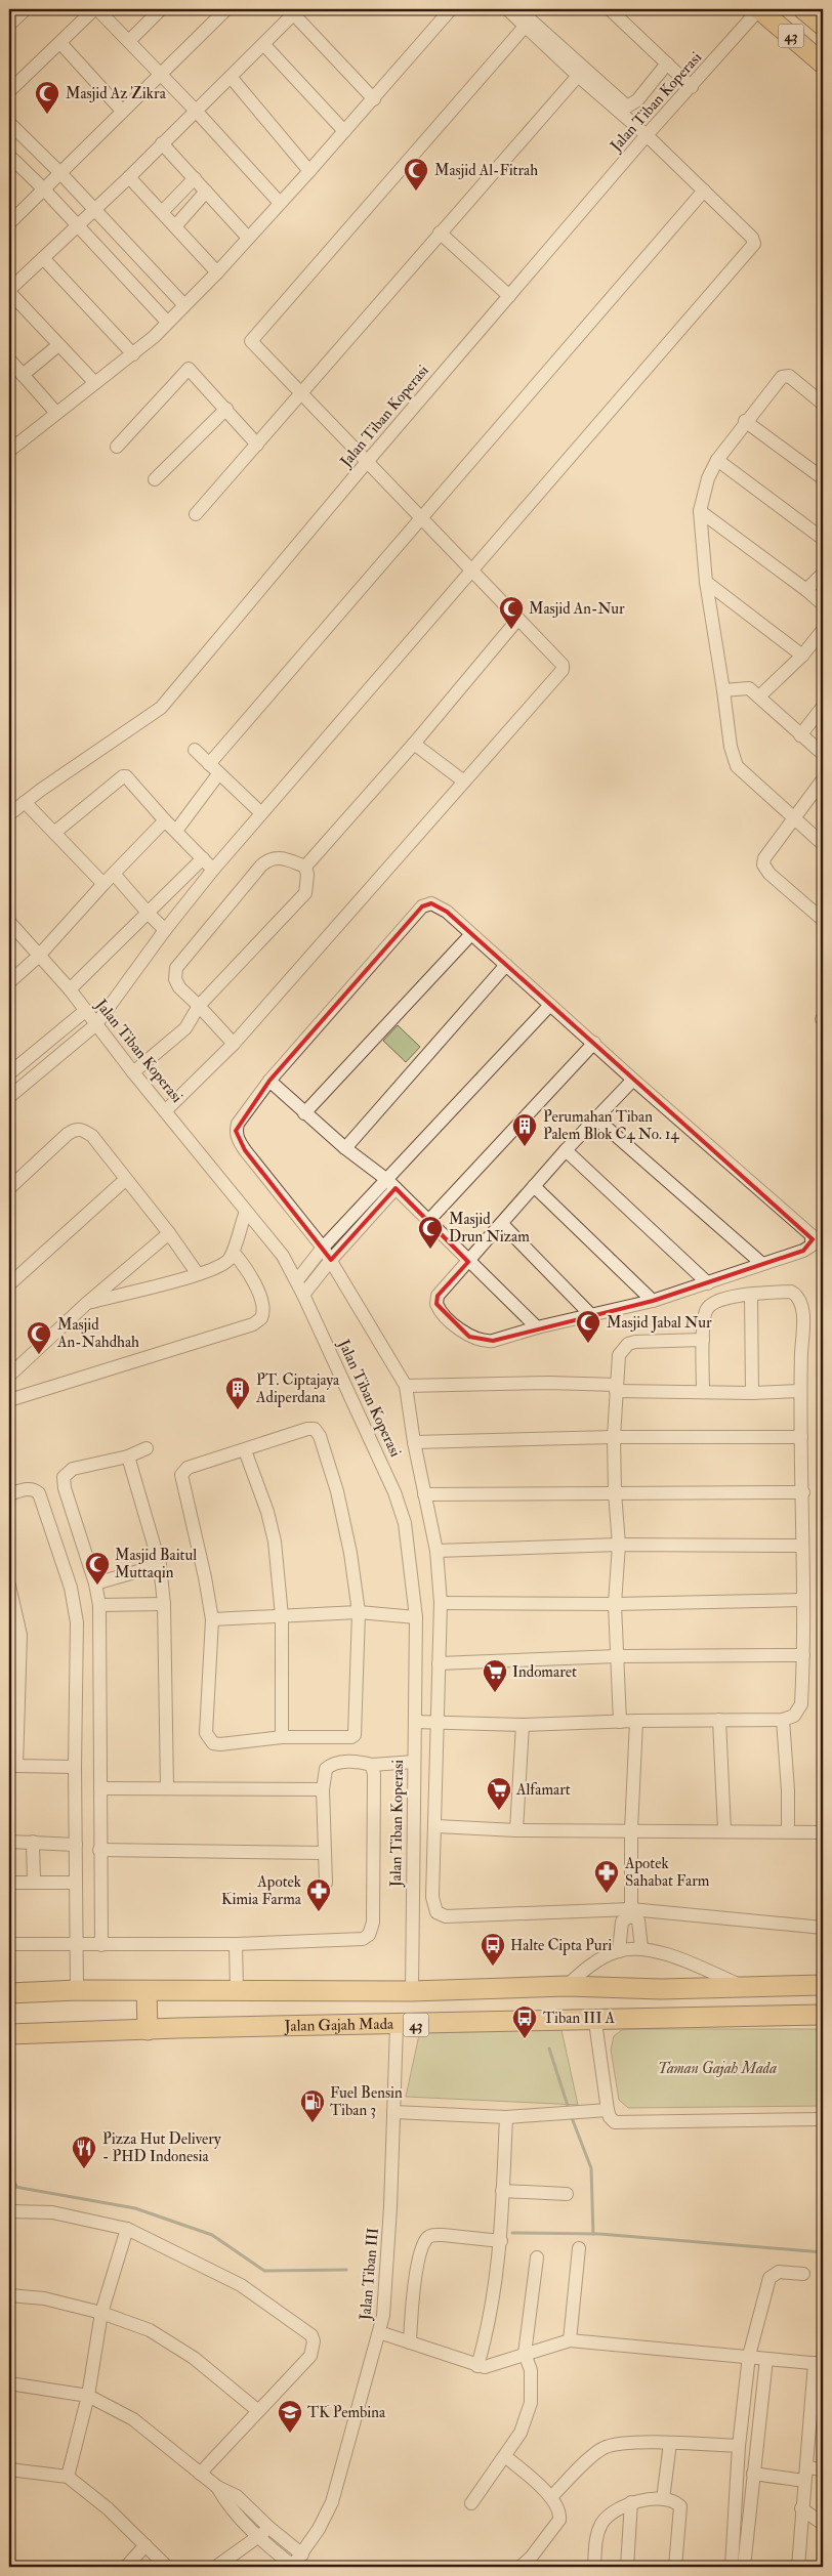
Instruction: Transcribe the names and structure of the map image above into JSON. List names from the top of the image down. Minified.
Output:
{"streets":{"highway":["43","Jalan Gajah Mada"],"street":["Jalan Tiban Koperasi","Jalan Tiban III"]},"crossings":[["43","Jalan Tiban Koperasi"],["Jalan Gajah Mada","Jalan Tiban III"]],"parks":["Taman Gajah Mada"],"places":{"mosque":["Masjid Az Zikra","Masjid Al-Fitrah","Masjid An-Nur","Masjid Drun Nizam","Masjid Jabal Nur","Masjid An-Nahdhah","Masjid Baitul Muttaqin"],"building":["Perumahan Tiban Palem Blok C4 No. 14","PT. Ciptajaya Adiperdana"],"supermarket":["Indomaret","Alfamart"],"pharmacy":["Apotek Sahabat Farm","Apotek Kimia Farma"],"bus stop":["Halte Cipta Puri","Tiban III A"],"fuel station":["Fuel Bensin Tiban 3"],"restaurant":["Pizza Hut Delivery - PHD Indonesia"],"school or university":["TK Pembina"]}}
